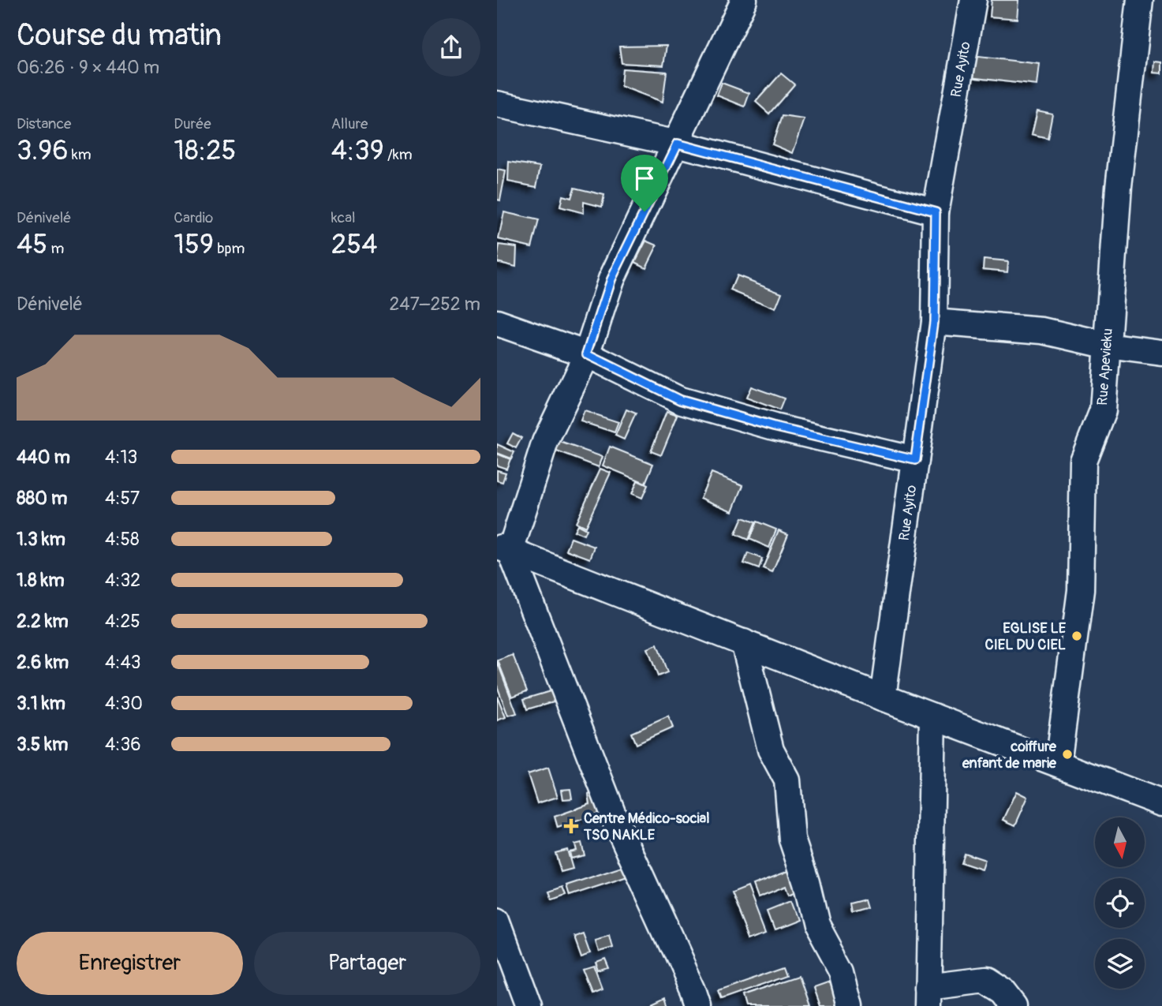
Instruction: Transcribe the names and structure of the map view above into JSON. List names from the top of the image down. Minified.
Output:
{"streets":{"street":["Rue Ayito","Rue Apevieku"]},"places":{"other":["EGLISE LE CIEL DU CIEL","coiffure enfant de marie"],"health":["Centre Médico-social TSO NAKLE"]},"north":"bottom","page":{"heading":["Course du matin","06:26 · 9 × 440 m"],"stats":[["Distance","3.96 km"],["Durée","18:25"],["Allure","4:39 /km"],["Dénivelé","45 m"],["Cardio","159 bpm"],["kcal","254"]],"chart":["Dénivelé","247–252 m"],"list":[{"name":"440 m","note":"4:13"},{"name":"880 m","note":"4:57"},{"name":"1.3 km","note":"4:58"},{"name":"1.8 km","note":"4:32"},{"name":"2.2 km","note":"4:25"},{"name":"2.6 km","note":"4:43"},{"name":"3.1 km","note":"4:30"},{"name":"3.5 km","note":"4:36"}],"buttons":["Enregistrer","Partager"]}}
